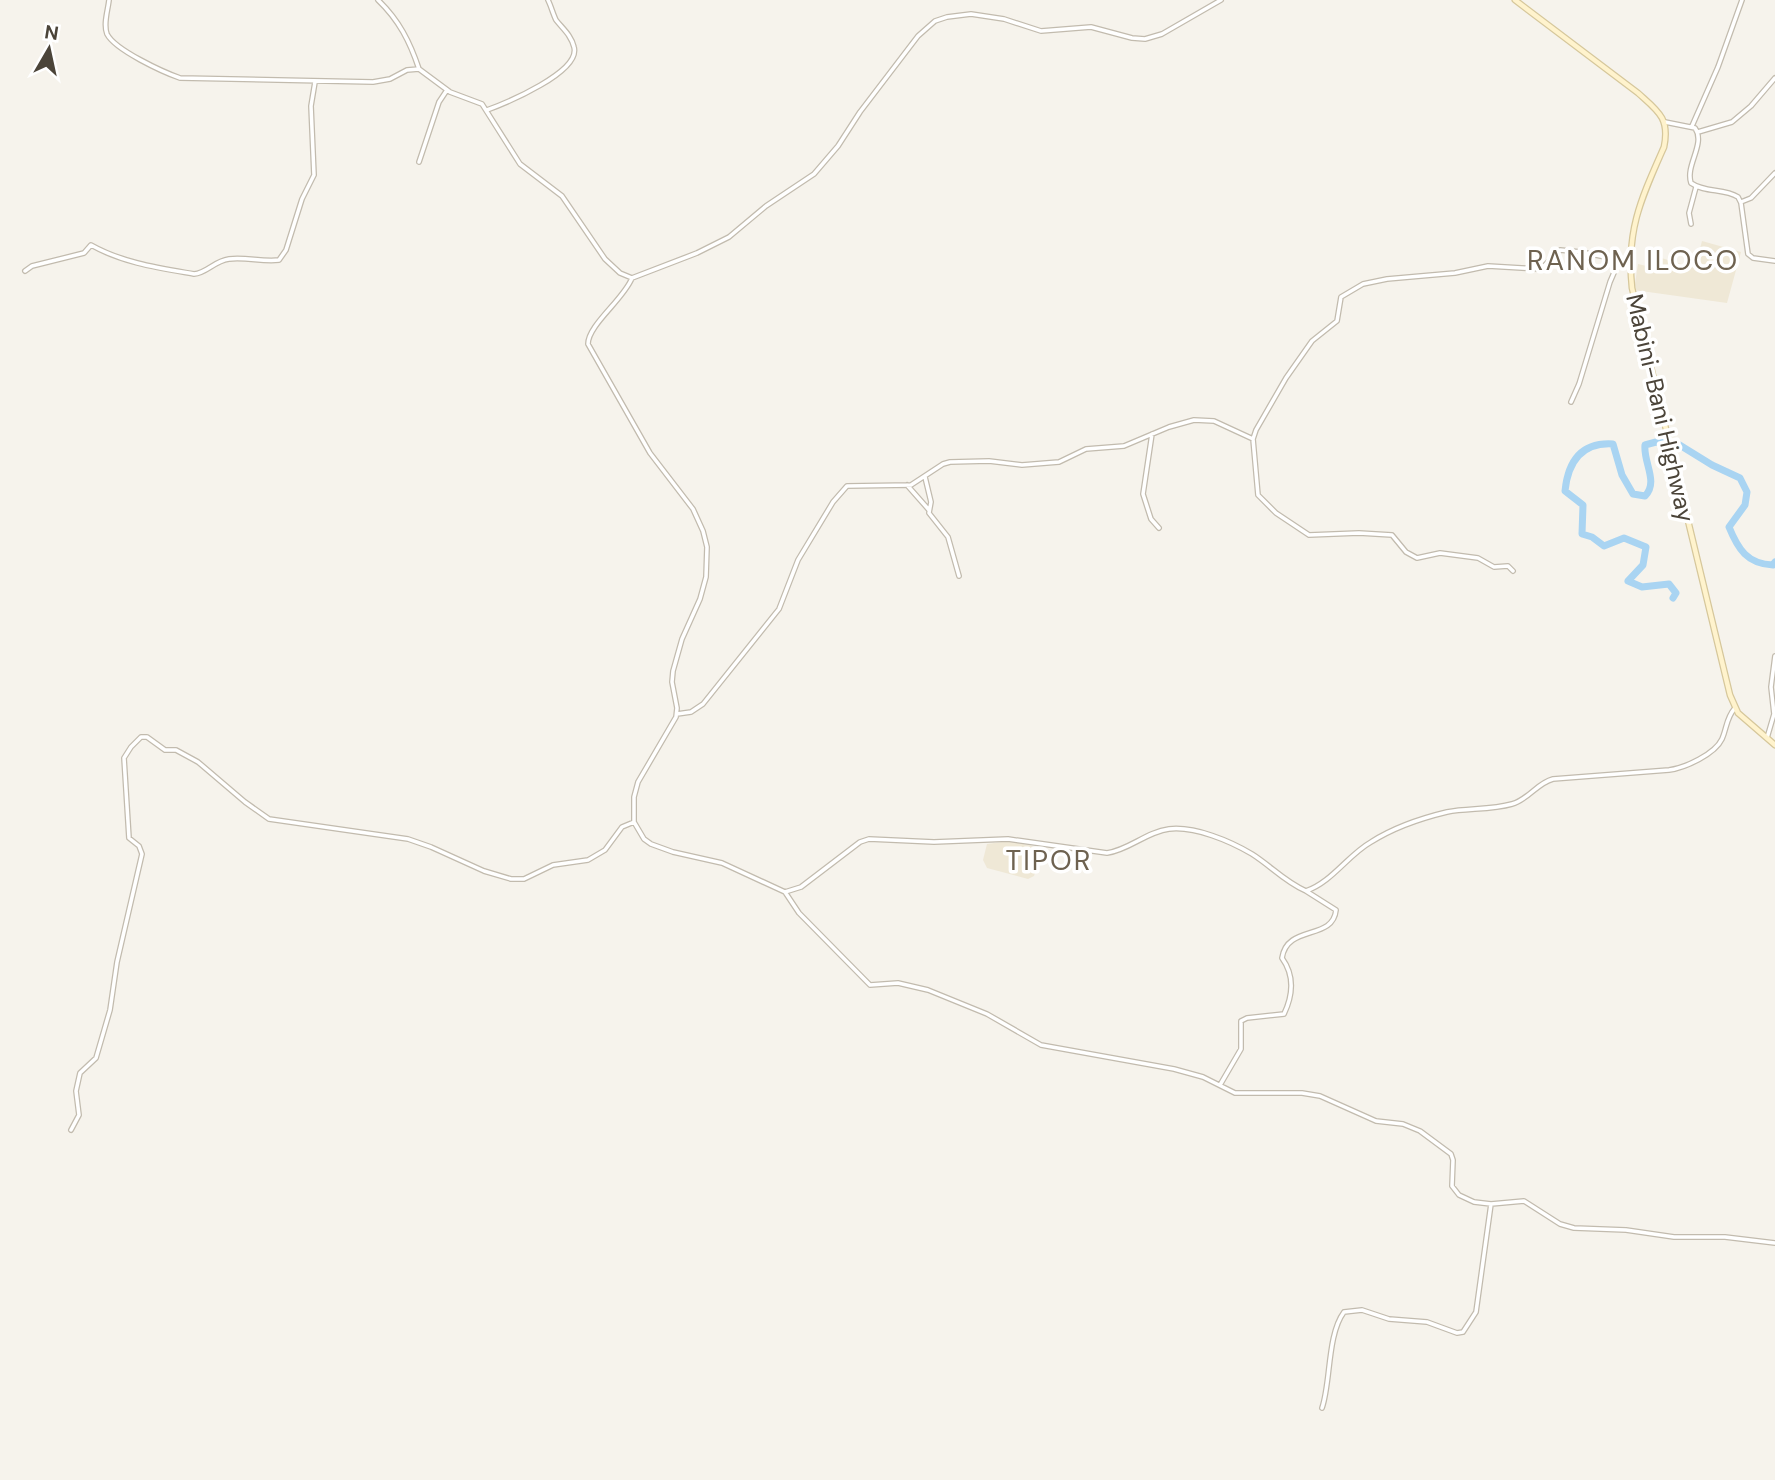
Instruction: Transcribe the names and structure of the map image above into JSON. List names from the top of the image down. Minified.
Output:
{"streets":{"main road":["Mabini-Bani Highway"]},"districts":["RANOM ILOCO","TIPOR"],"north":"top"}
